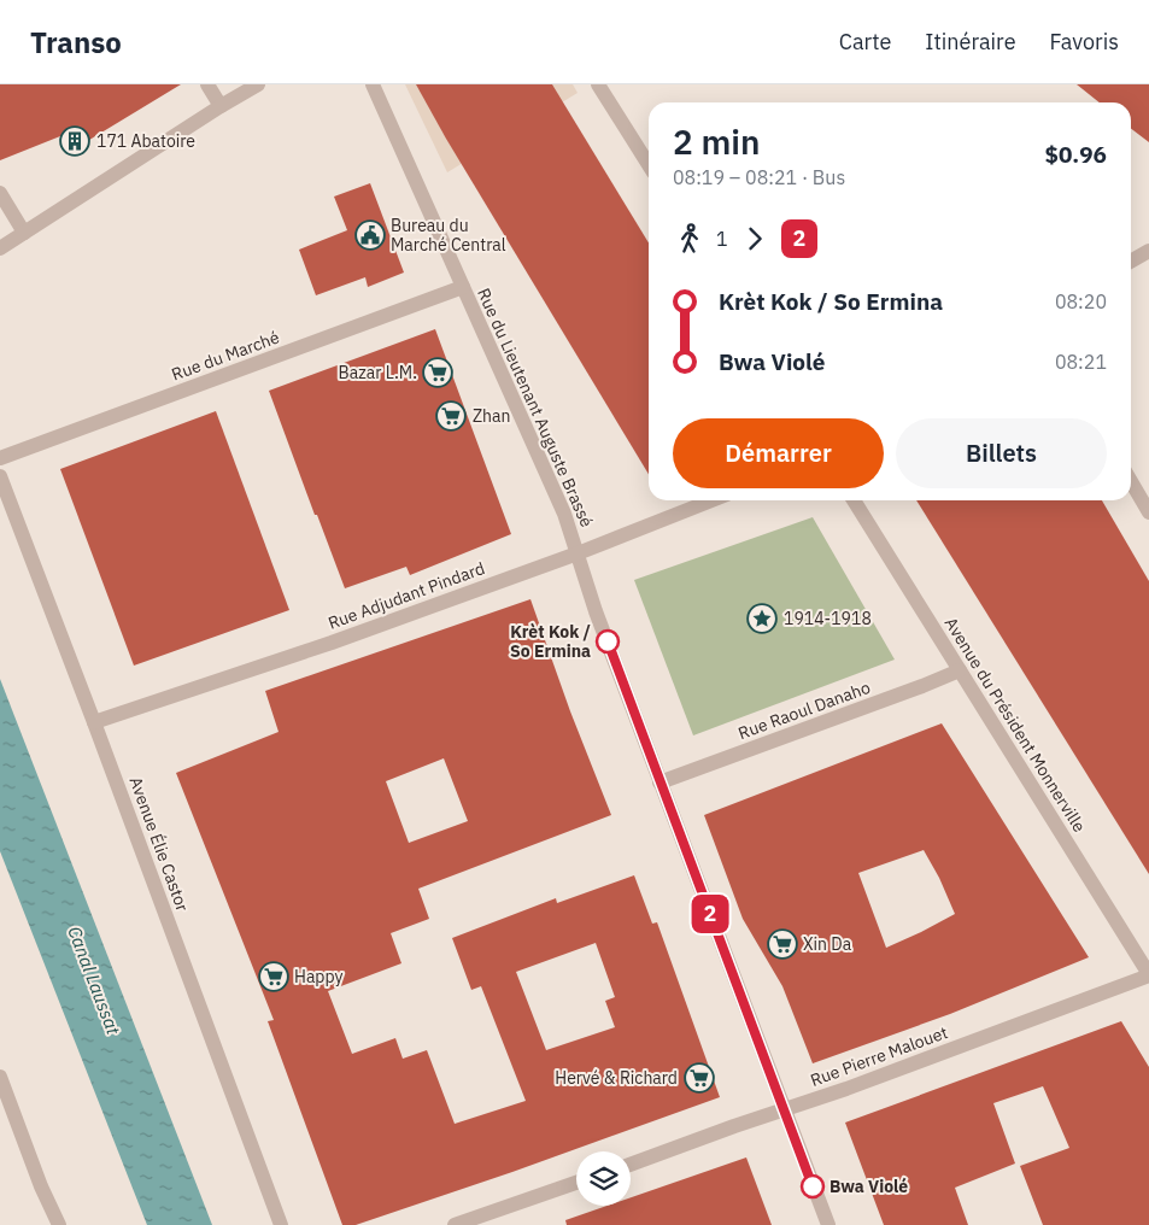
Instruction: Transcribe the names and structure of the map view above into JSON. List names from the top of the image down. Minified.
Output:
{"streets":{"street":["Rue du Marché","Rue du Lieutenant Auguste Brassé","Rue Adjudant Pindard","Rue Raoul Danaho","Avenue du Président Monnerville","Avenue Élie Castor","Rue Pierre Malouet"]},"crossings":[["Rue du Marché","Rue du Lieutenant Auguste Brassé"],["Rue du Lieutenant Auguste Brassé","Rue Adjudant Pindard"],["Rue du Lieutenant Auguste Brassé","Rue Raoul Danaho"],["Rue du Lieutenant Auguste Brassé","Rue Pierre Malouet"],["Rue Adjudant Pindard","Avenue Élie Castor"],["Rue Raoul Danaho","Avenue du Président Monnerville"],["Avenue du Président Monnerville","Rue Pierre Malouet"]],"water":["Canal Laussat"],"places":{"building":["171 Abatoire"],"public building":["Bureau du Marché Central"],"supermarket":["Bazar L.M.","Zhan","Xin Da","Happy","Hervé & Richard"],"place":["1914-1918"],"other":["Krèt Kok / So Ermina","Bwa Violé"]},"lines":["bus line 2"],"page":{"header":"Transo","nav":["Carte","Itinéraire","Favoris"],"on_map":"2","heading":["2 min","08:19 – 08:21 · Bus","$0.96"],"legs":["1","2"],"list":[{"name":"Krèt Kok / So Ermina","value":"08:20"},{"name":"Bwa Violé","value":"08:21"}],"buttons":["Démarrer","Billets"]}}
